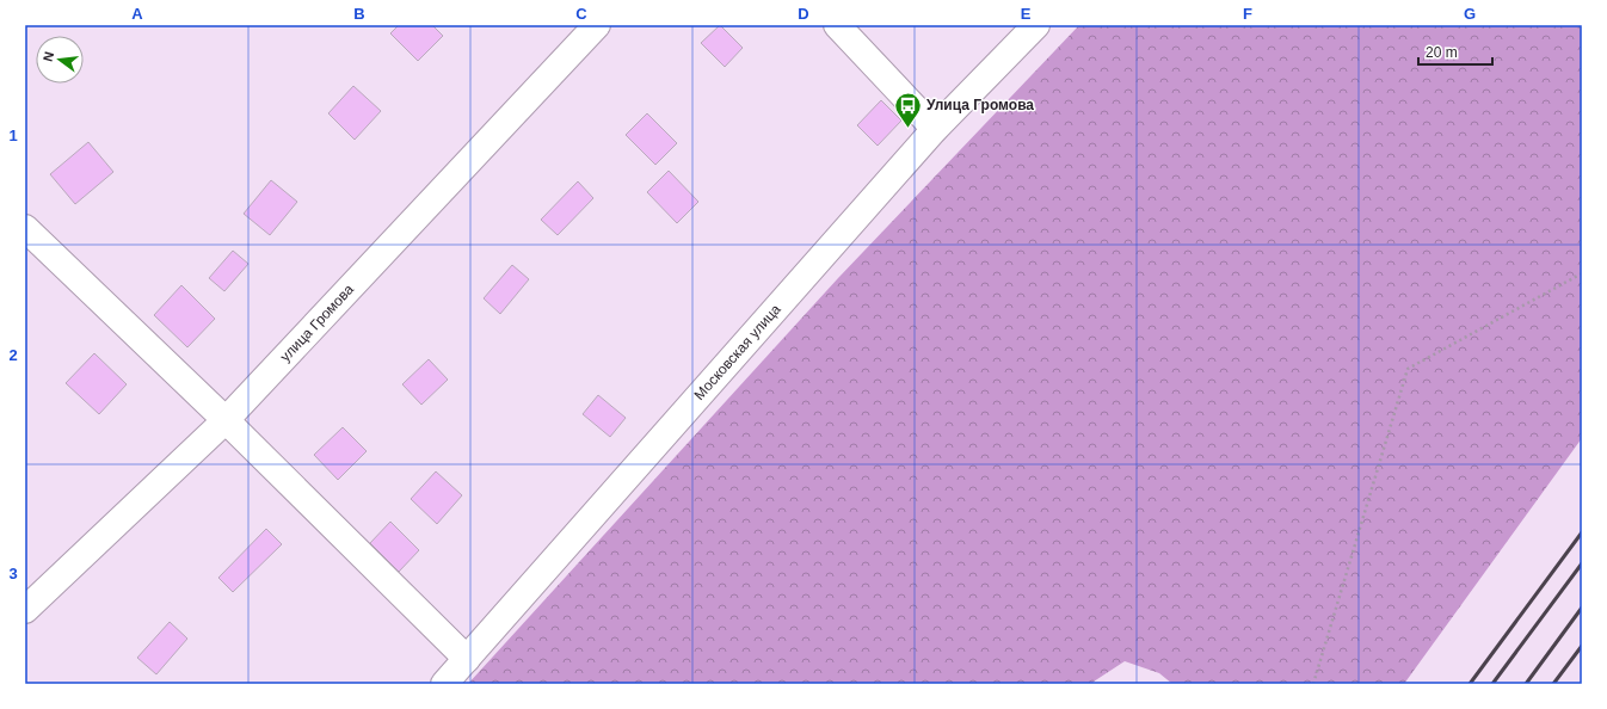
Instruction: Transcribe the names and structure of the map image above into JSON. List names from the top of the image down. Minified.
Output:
{"streets":{"street":["улица Громова","Московская улица"]},"places":{"bus stop":["Улица Громова"]},"scale_bar":"20 m","north":"left","grid":{"columns":["A","B","C","D","E","F","G"],"rows":["1","2","3"]}}
